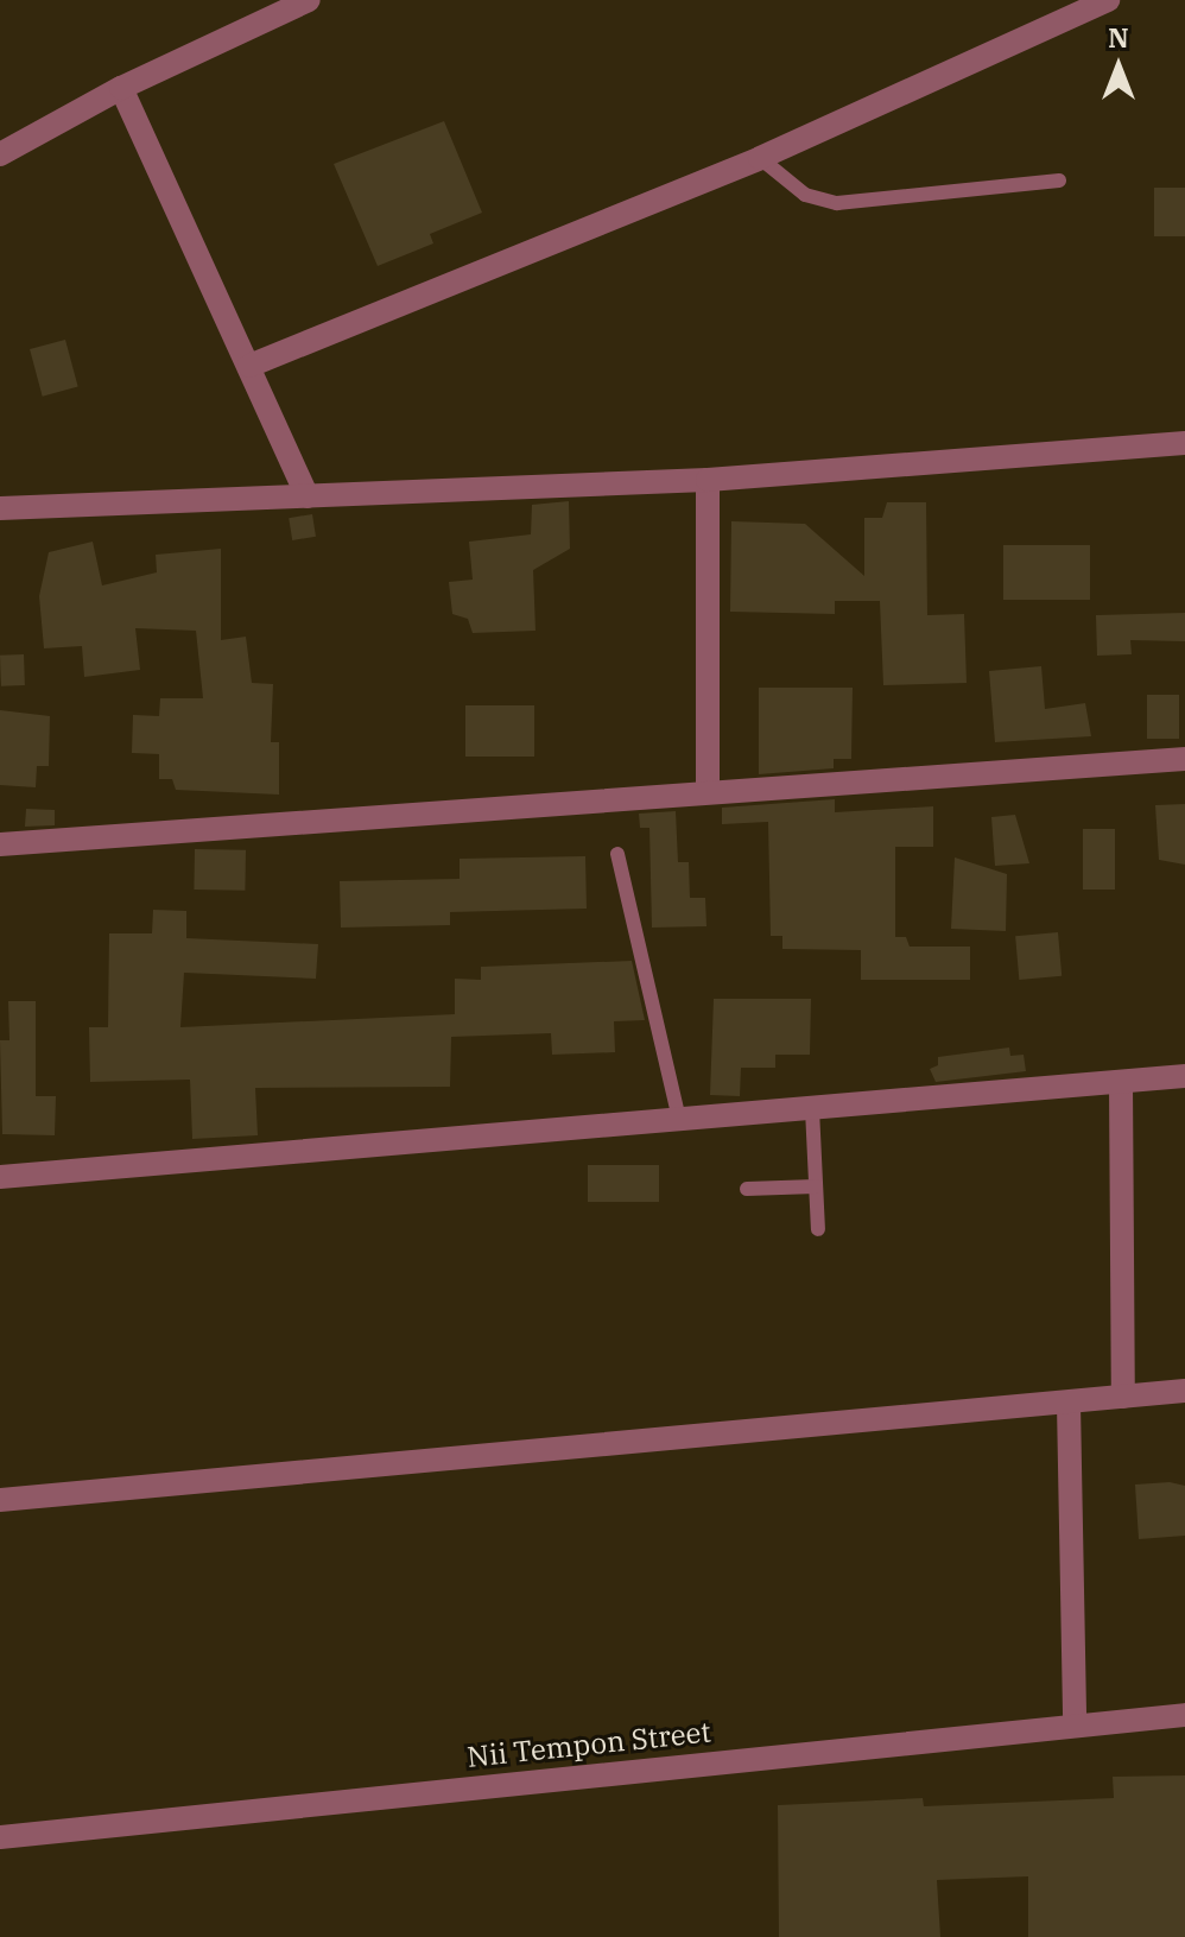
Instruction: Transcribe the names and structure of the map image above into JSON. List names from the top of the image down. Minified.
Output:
{"streets":{"street":["Nii Tempon Street"]},"north":"top"}
